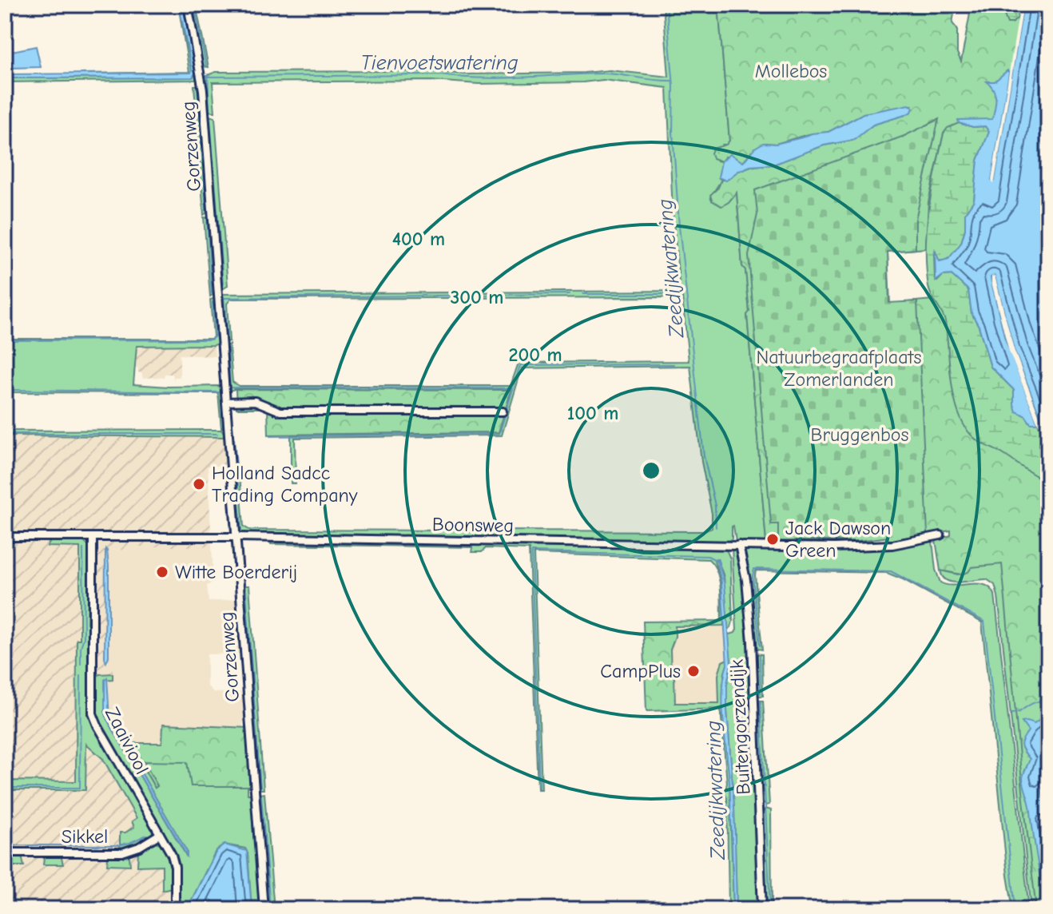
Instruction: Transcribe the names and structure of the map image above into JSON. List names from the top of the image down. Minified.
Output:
{"streets":{"street":["Gorzenweg","Boonsweg","Buitengorzendijk","Zaaiviool","Sikkel"]},"crossings":[["Gorzenweg","Boonsweg"],["Boonsweg","Buitengorzendijk"],["Boonsweg","Zaaiviool"],["Zaaiviool","Sikkel"]],"water":["Tienvoetswatering","Zeedijkwatering"],"parks":["Mollebos","Natuurbegraafplaats Zomerlanden","Bruggenbos"],"places":["Holland Sadcc Trading Company","Jack Dawson Green","Witte Boerderij","CampPlus"],"rings":["400 m","300 m","200 m","100 m"]}
